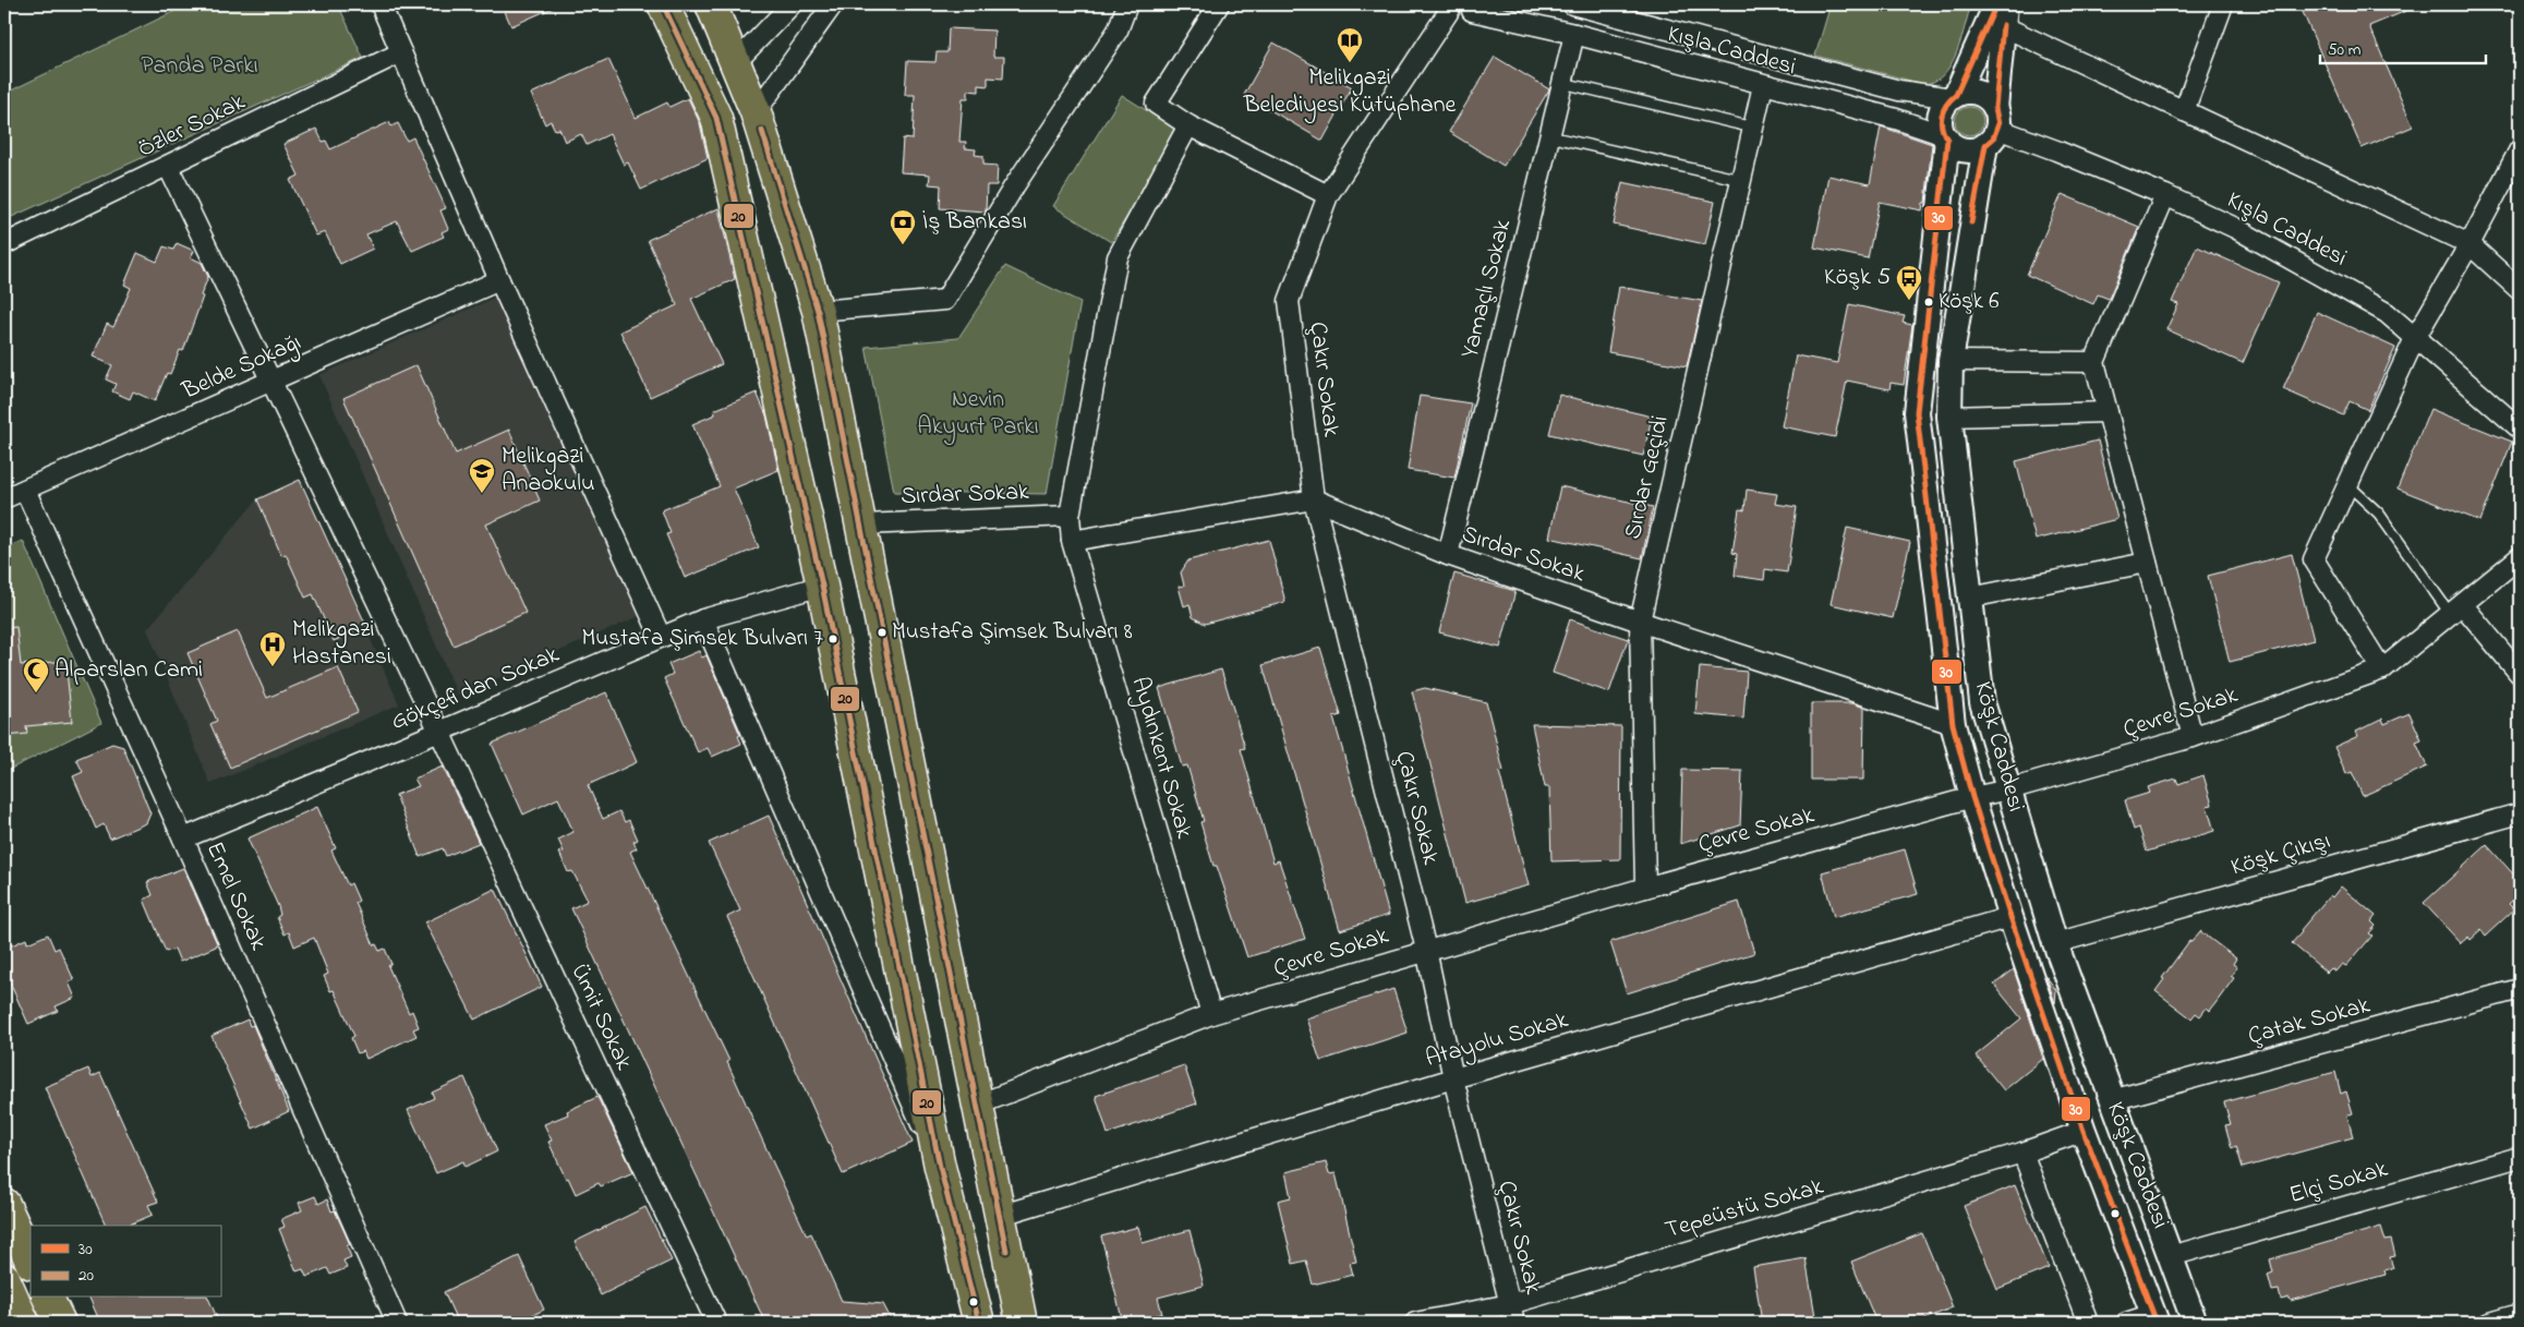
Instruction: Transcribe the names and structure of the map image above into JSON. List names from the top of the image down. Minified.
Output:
{"streets":{"street":["Kışla Caddesi","Özler Sokak","Yamaçlı Sokak","Belde Sokağı","Çakır Sokak","Sırdar Geçidi","Sırdar Sokak","Gökçefidan Sokak","Çevre Sokak","Köşk Caddesi","Aydınkent Sokak","Köşk Çıkışı","Emel Sokak","Ümit Sokak","Çatak Sokak","Atayolu Sokak","Elçi Sokak","Tepeüstü Sokak"]},"crossings":[["Kışla Caddesi","Yamaçlı Sokak"],["Kışla Caddesi","Sırdar Geçidi"],["Kışla Caddesi","Köşk Caddesi"],["Özler Sokak","Ümit Sokak"],["Yamaçlı Sokak","Sırdar Sokak"],["Belde Sokağı","Emel Sokak"],["Belde Sokağı","Ümit Sokak"],["Çakır Sokak","Sırdar Sokak"],["Çakır Sokak","Çevre Sokak"],["Çakır Sokak","Atayolu Sokak"],["Çakır Sokak","Tepeüstü Sokak"],["Sırdar Geçidi","Sırdar Sokak"],["Sırdar Geçidi","Çevre Sokak"],["Sırdar Sokak","Köşk Caddesi"],["Sırdar Sokak","Aydınkent Sokak"],["Gökçefidan Sokak","Emel Sokak"],["Gökçefidan Sokak","Ümit Sokak"],["Çevre Sokak","Köşk Caddesi"],["Çevre Sokak","Aydınkent Sokak"],["Köşk Caddesi","Köşk Çıkışı"],["Köşk Caddesi","Çatak Sokak"],["Köşk Caddesi","Atayolu Sokak"],["Köşk Caddesi","Elçi Sokak"],["Köşk Caddesi","Tepeüstü Sokak"]],"parks":["Panda Parkı","Nevin Akyurt Parkı"],"places":{"library":["Melikgazi Belediyesi Kütüphane"],"bank":["İş Bankası"],"bus stop":["Köşk 5"],"other":["Köşk 6","Mustafa Şimsek Bulvarı 8","Mustafa Şimsek Bulvarı 7"],"school or university":["Melikgazi Anaokulu"],"hospital":["Melikgazi Hastanesi"],"mosque":["Alparslan Cami"]},"lines":["transit line 30","transit line 20"],"legend":["30","20"],"scale_bar":"50 m"}
